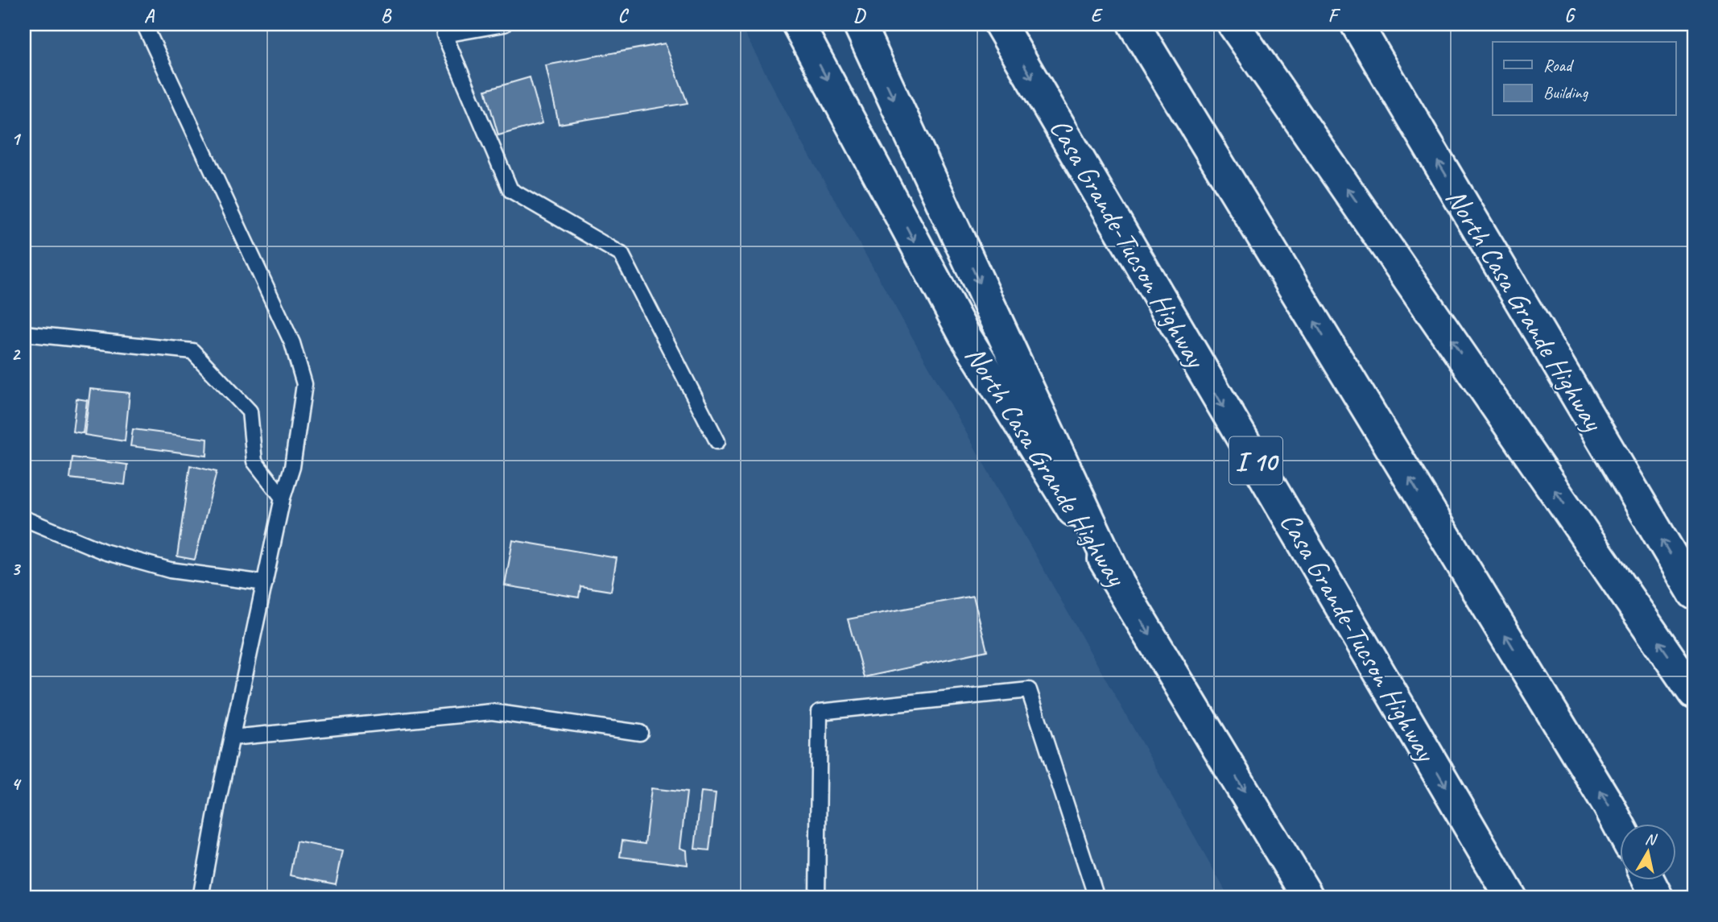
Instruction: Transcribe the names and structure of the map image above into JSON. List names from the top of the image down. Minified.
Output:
{"streets":{"main road":["Casa Grande-Tucson Highway","North Casa Grande Highway","I 10"]},"legend":["Road","Building"],"north":"top","grid":{"columns":["A","B","C","D","E","F","G"],"rows":["1","2","3","4"]}}
